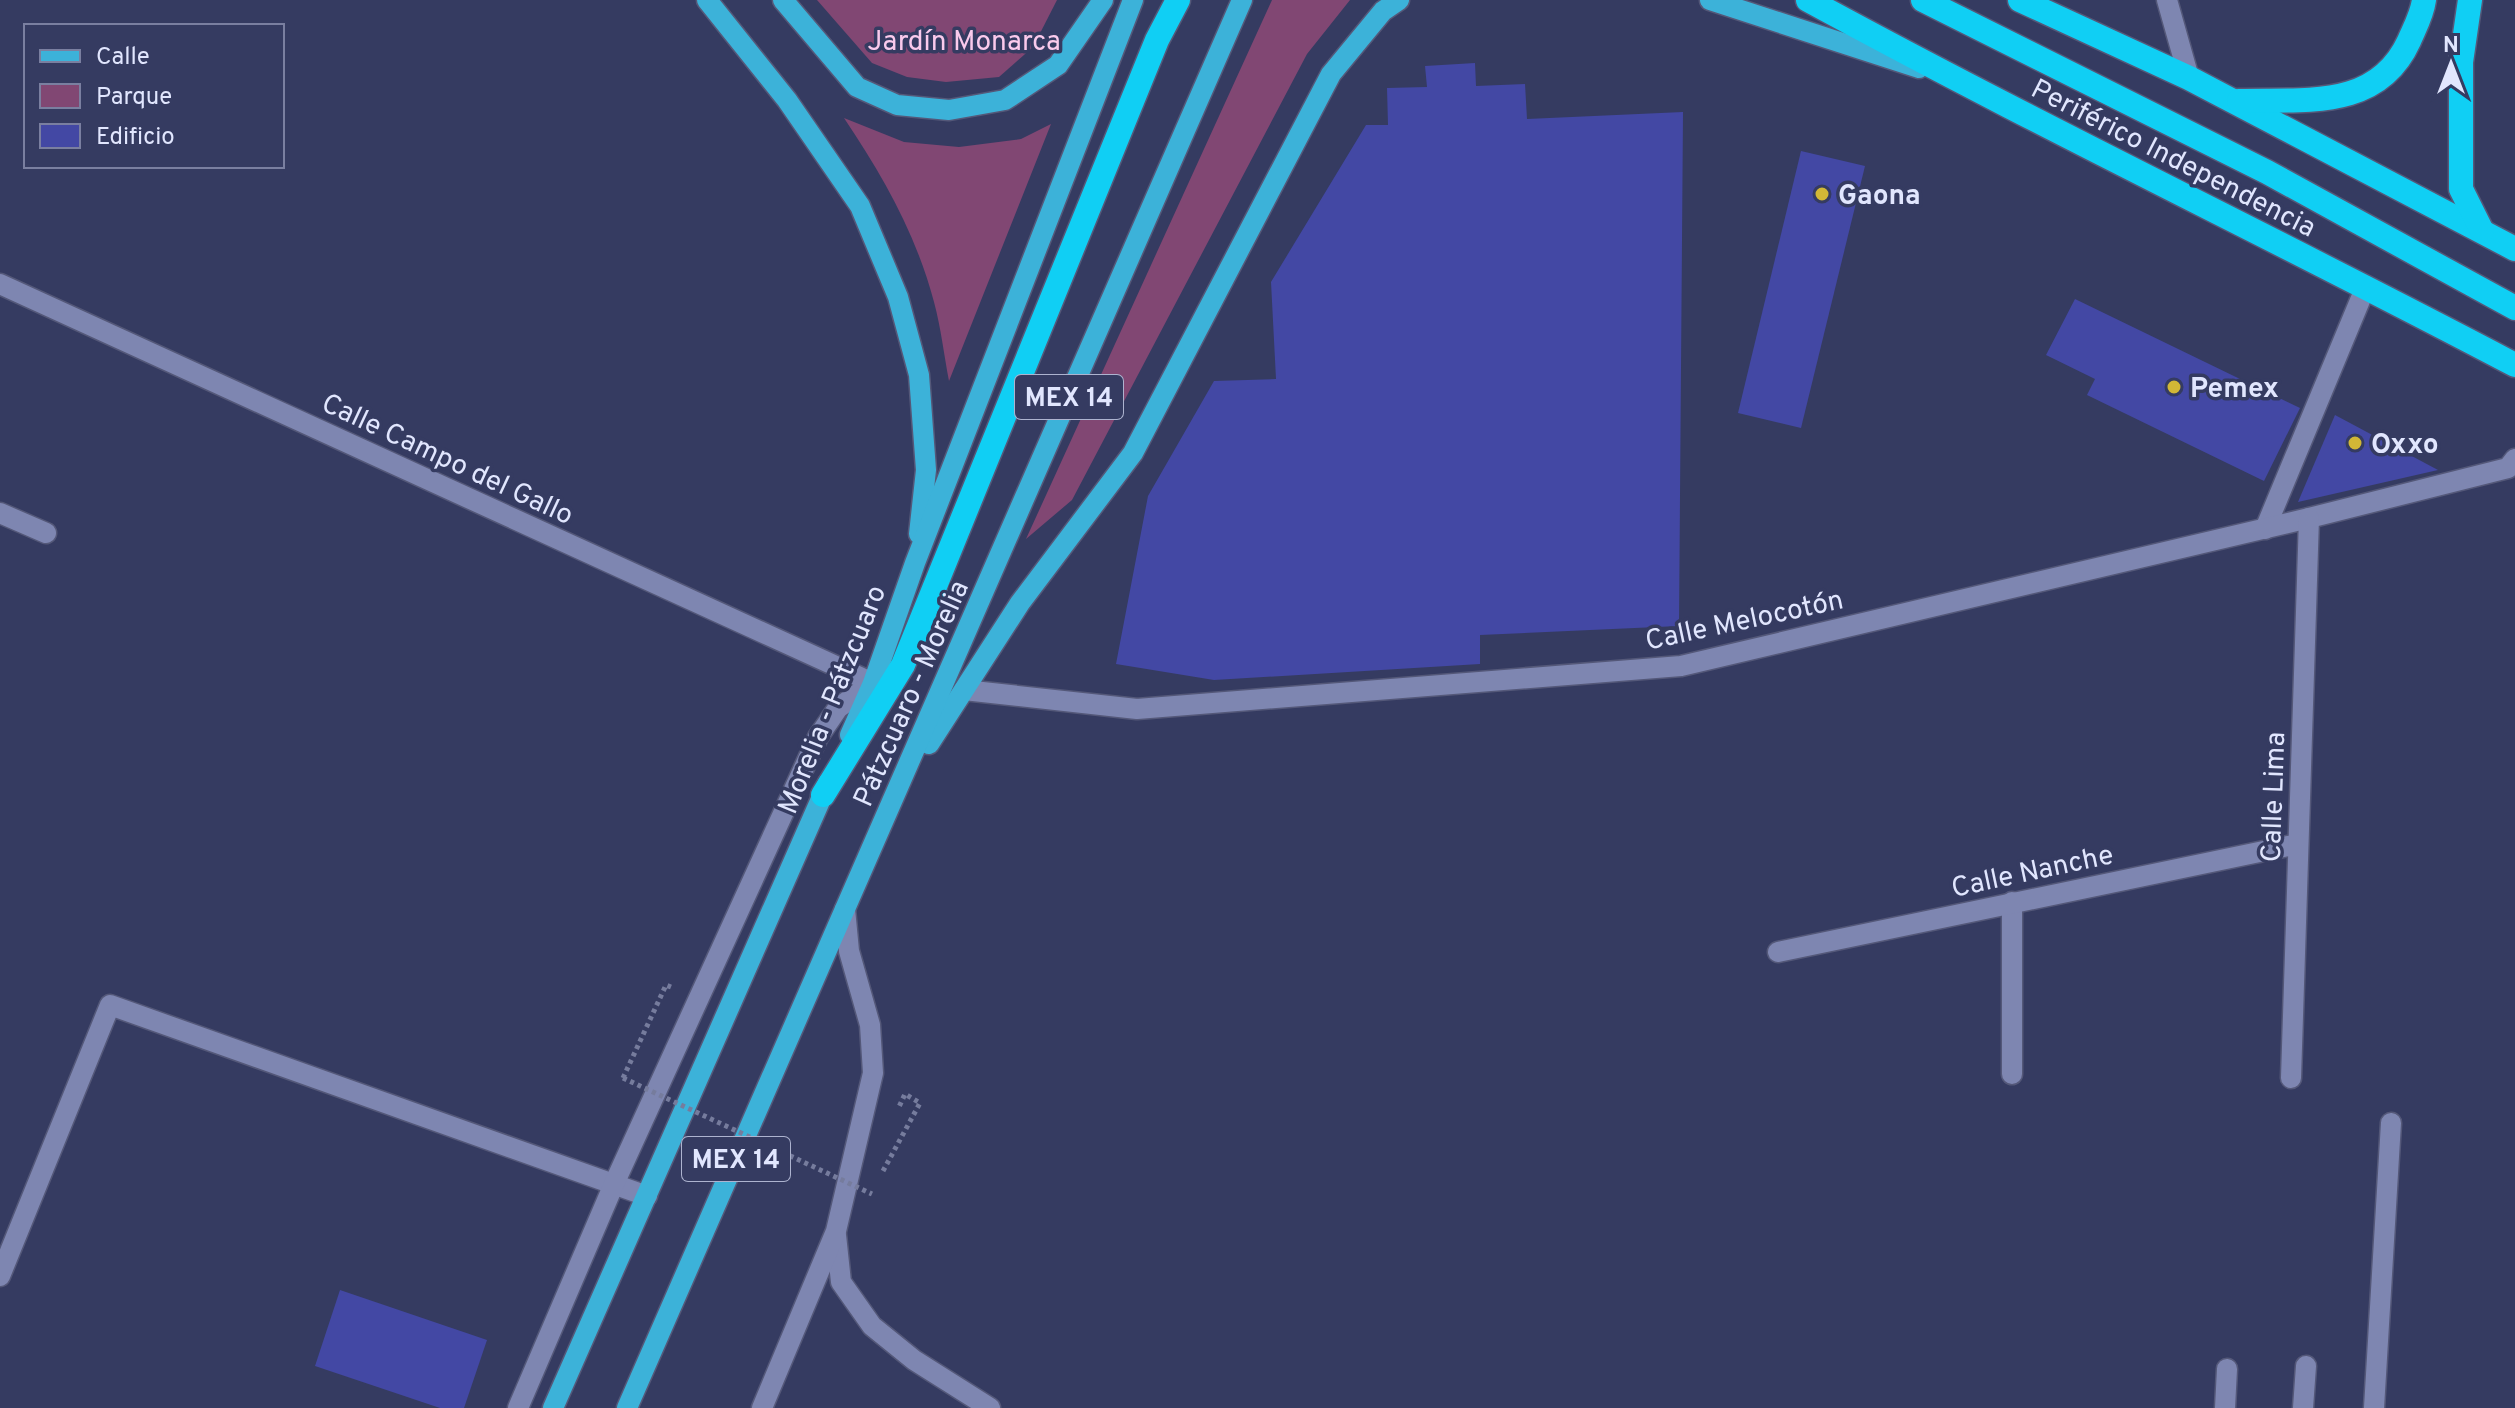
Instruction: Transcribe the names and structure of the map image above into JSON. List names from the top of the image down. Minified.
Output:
{"streets":{"highway":["Periférico Independencia"],"main road":["MEX 14","Pátzcuaro - Morelia","Morelia - Pátzcuaro"],"street":["Calle Campo del Gallo","Calle Melocotón","Calle Lima","Calle Nanche"]},"crossings":[["Calle Campo del Gallo","Morelia - Pátzcuaro"],["Calle Melocotón","Calle Lima"],["Calle Lima","Calle Nanche"]],"parks":["Jardín Monarca"],"places":["Gaona","Pemex","Oxxo"],"legend":["Calle","Parque","Edificio"],"north":"top"}
